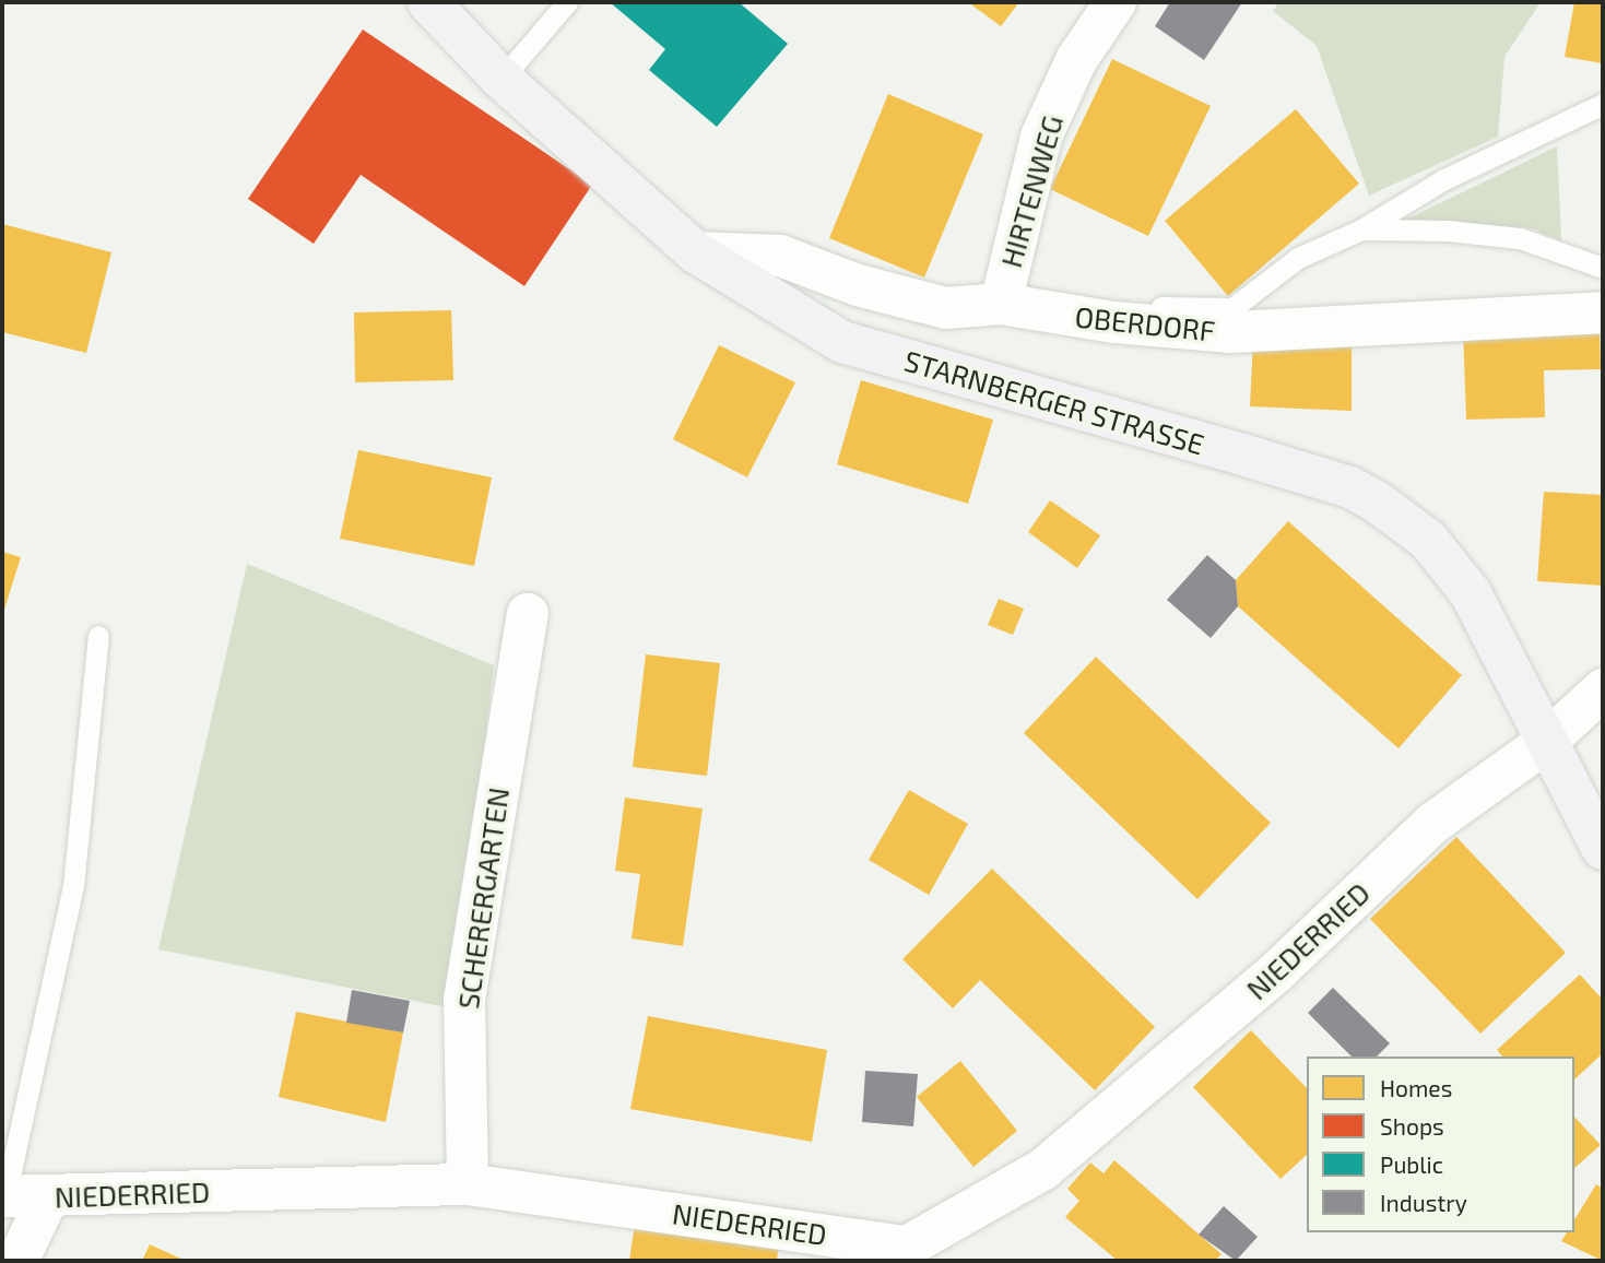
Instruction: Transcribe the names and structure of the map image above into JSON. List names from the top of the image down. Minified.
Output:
{"streets":{"main road":["STARNBERGER STRASSE"],"street":["HIRTENWEG","OBERDORF","SCHERERGARTEN","NIEDERRIED"]},"crossings":[["HIRTENWEG","OBERDORF"],["OBERDORF","STARNBERGER STRASSE"],["STARNBERGER STRASSE","NIEDERRIED"],["SCHERERGARTEN","NIEDERRIED"]],"legend":["Homes","Shops","Public","Industry"]}
